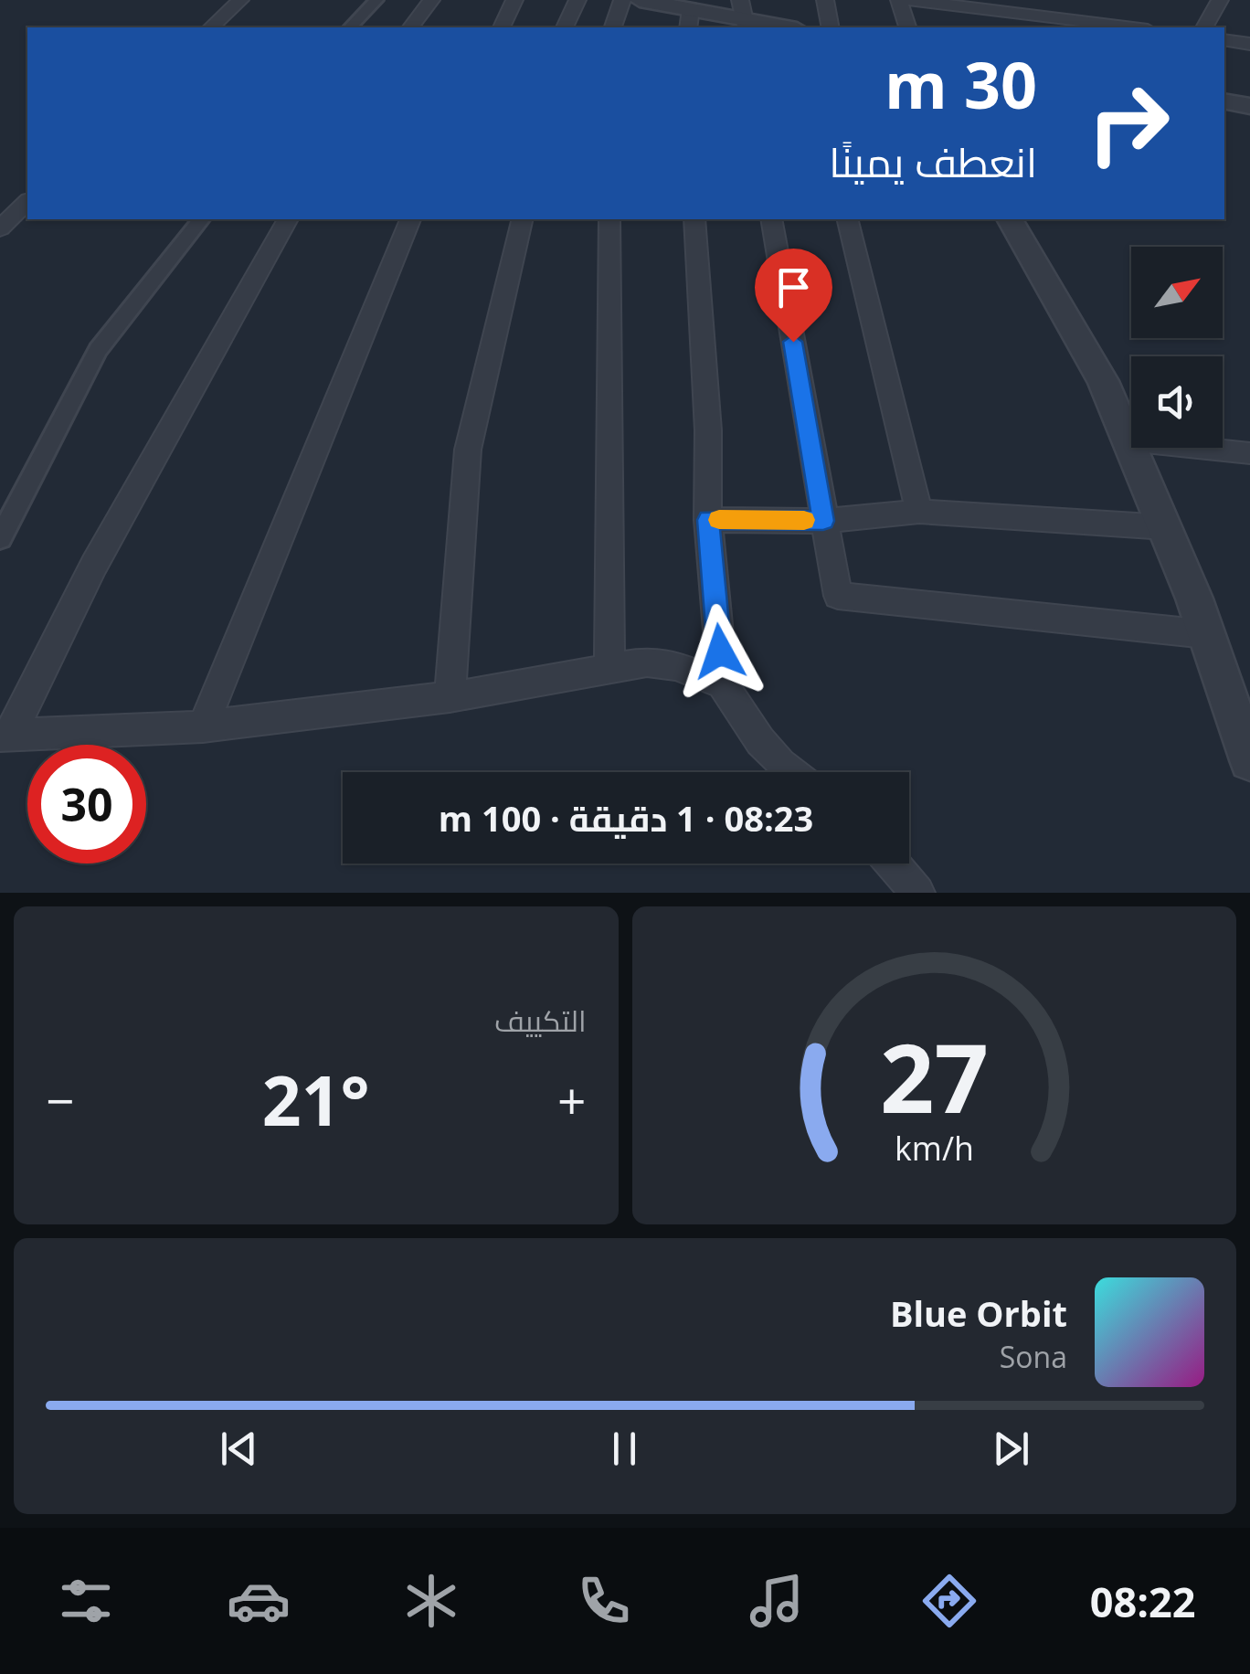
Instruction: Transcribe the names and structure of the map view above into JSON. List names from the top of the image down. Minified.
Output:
{"north":"top right","page":{"turn":["30 m","انعطف يمينًا"],"limit":"30","trip":"08:23 · 1 دقيقة · 100 m","tile":"التكييف","heat":["−","21°","+"],"song":["Blue Orbit","Sona"],"tabs":"08:22","gauge":["27","km/h"]}}
